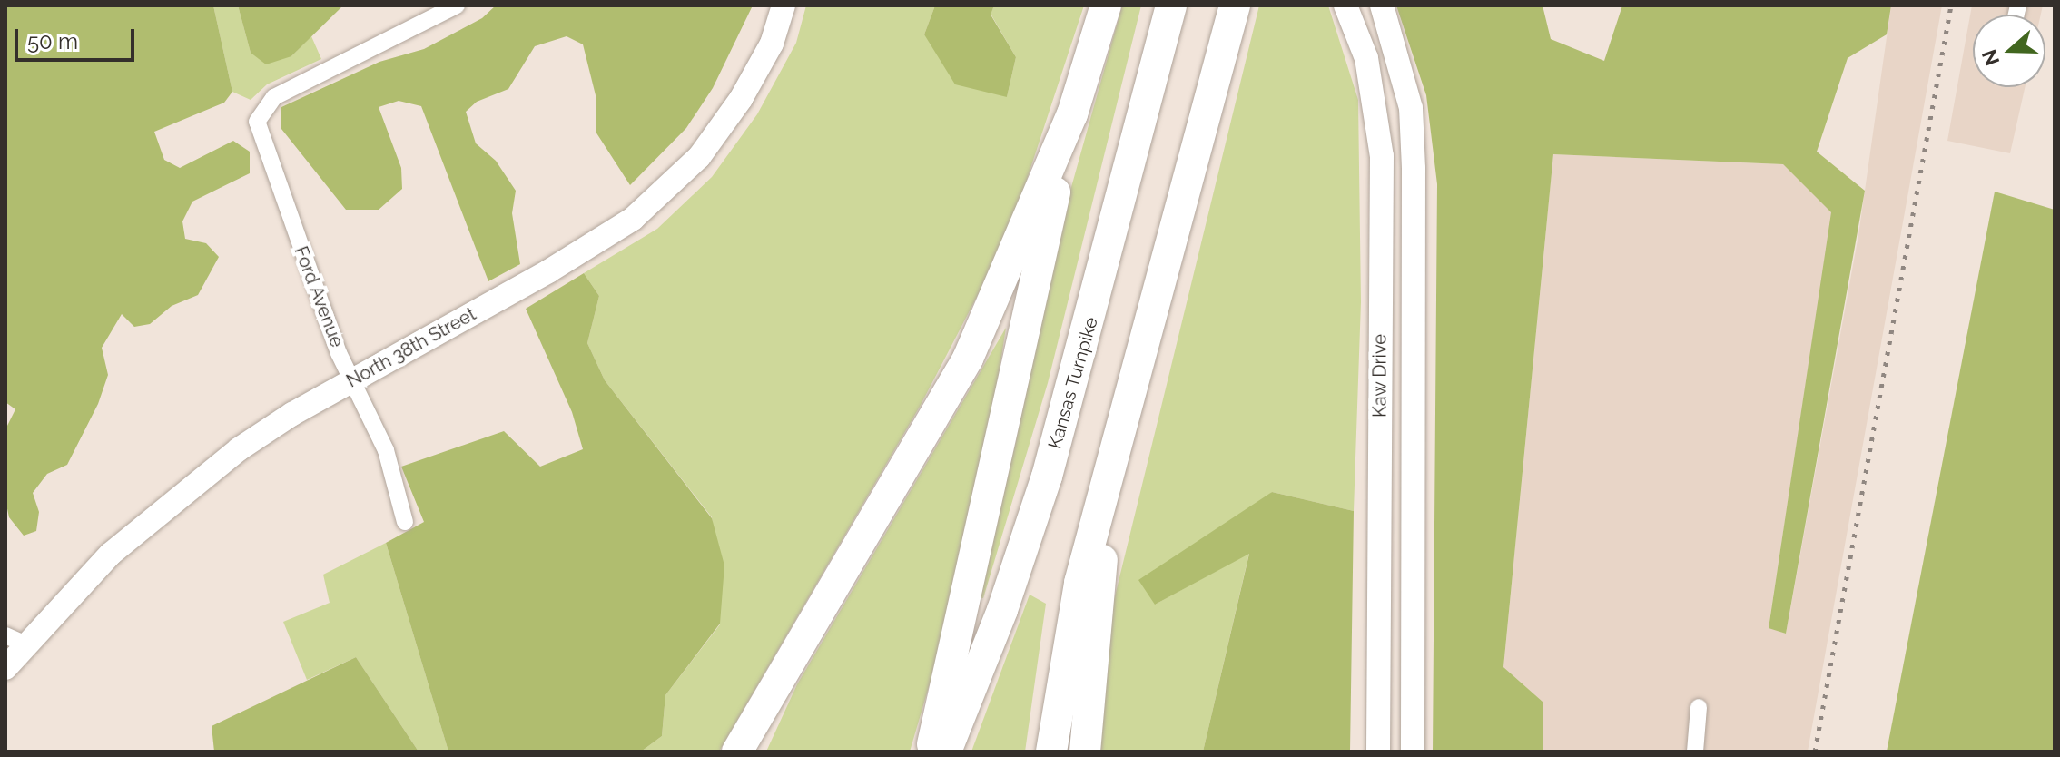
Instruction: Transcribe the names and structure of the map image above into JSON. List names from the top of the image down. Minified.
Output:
{"streets":{"highway":["Kansas Turnpike"],"main road":["North 38th Street","Kaw Drive"],"street":["Ford Avenue"]},"crossings":[["Ford Avenue","North 38th Street"]],"scale_bar":"50 m","north":"left"}
